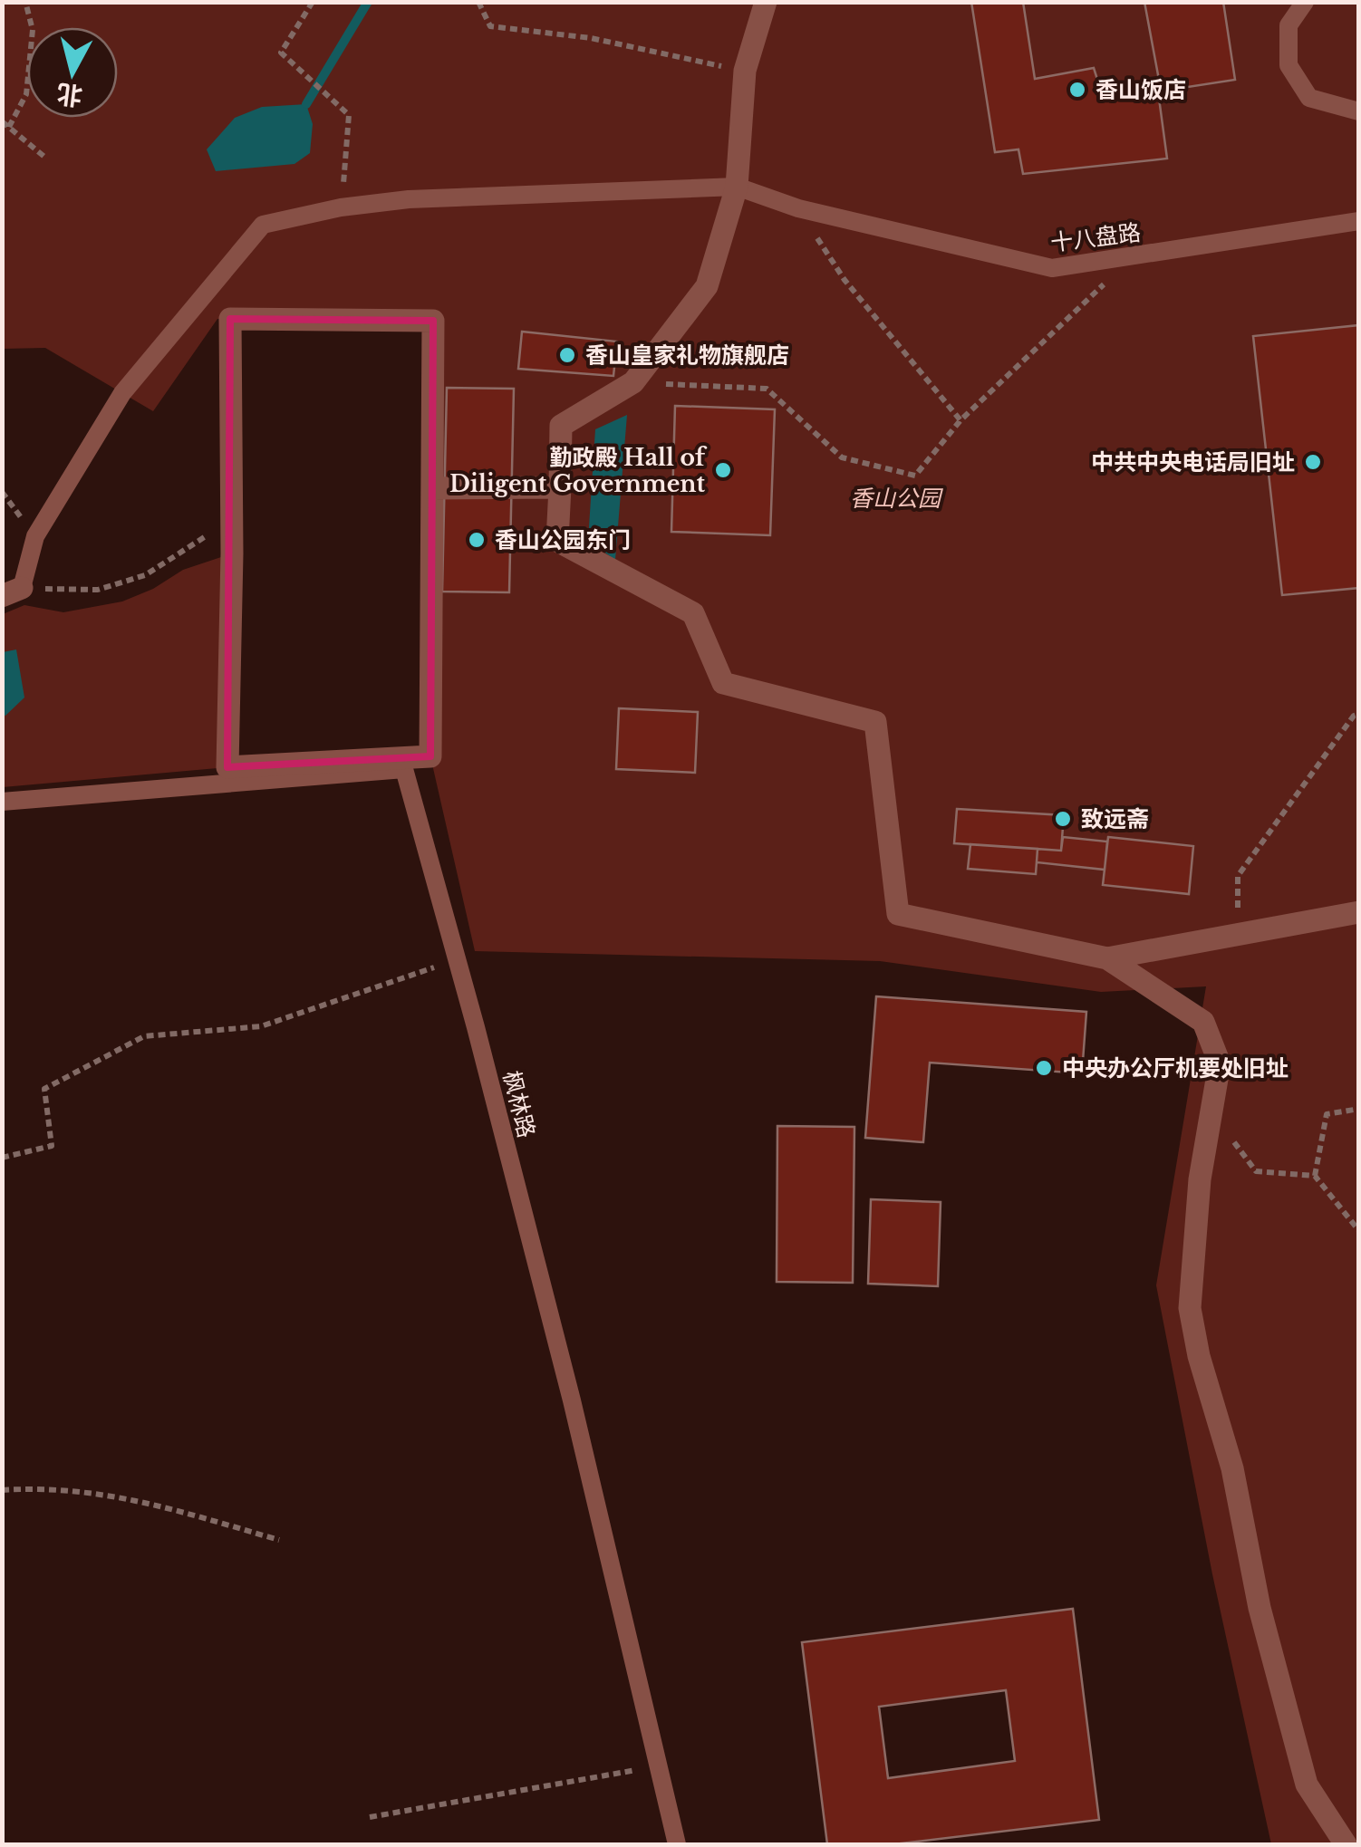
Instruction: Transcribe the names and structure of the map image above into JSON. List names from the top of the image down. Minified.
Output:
{"streets":{"lane":["十八盘路","枫林路"]},"parks":["香山公园"],"places":["香山饭店","香山皇家礼物旗舰店","中共中央电话局旧址","勤政殿 Hall of Diligent Government","香山公园东门","致远斋","中央办公厅机要处旧址"],"north":"bottom"}
